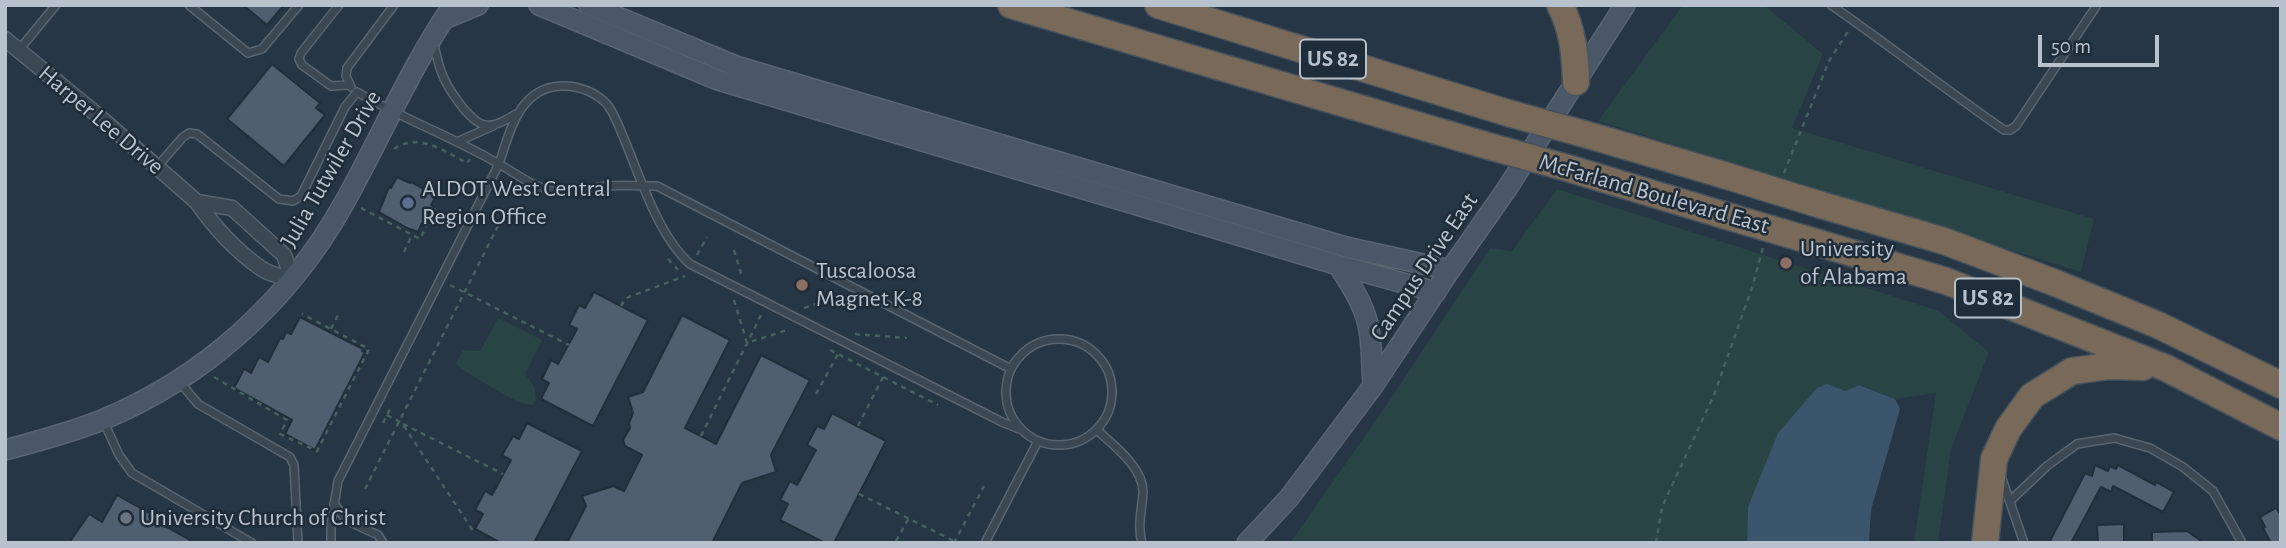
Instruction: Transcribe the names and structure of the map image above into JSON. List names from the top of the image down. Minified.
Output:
{"streets":{"highway":["US 82","McFarland Boulevard East"],"street":["Harper Lee Drive","Julia Tutwiler Drive","Campus Drive East"]},"crossings":[["Harper Lee Drive","Julia Tutwiler Drive"]],"places":["ALDOT West Central Region Office","University of Alabama","Tuscaloosa Magnet K-8","University Church of Christ"],"scale_bar":"50 m"}
